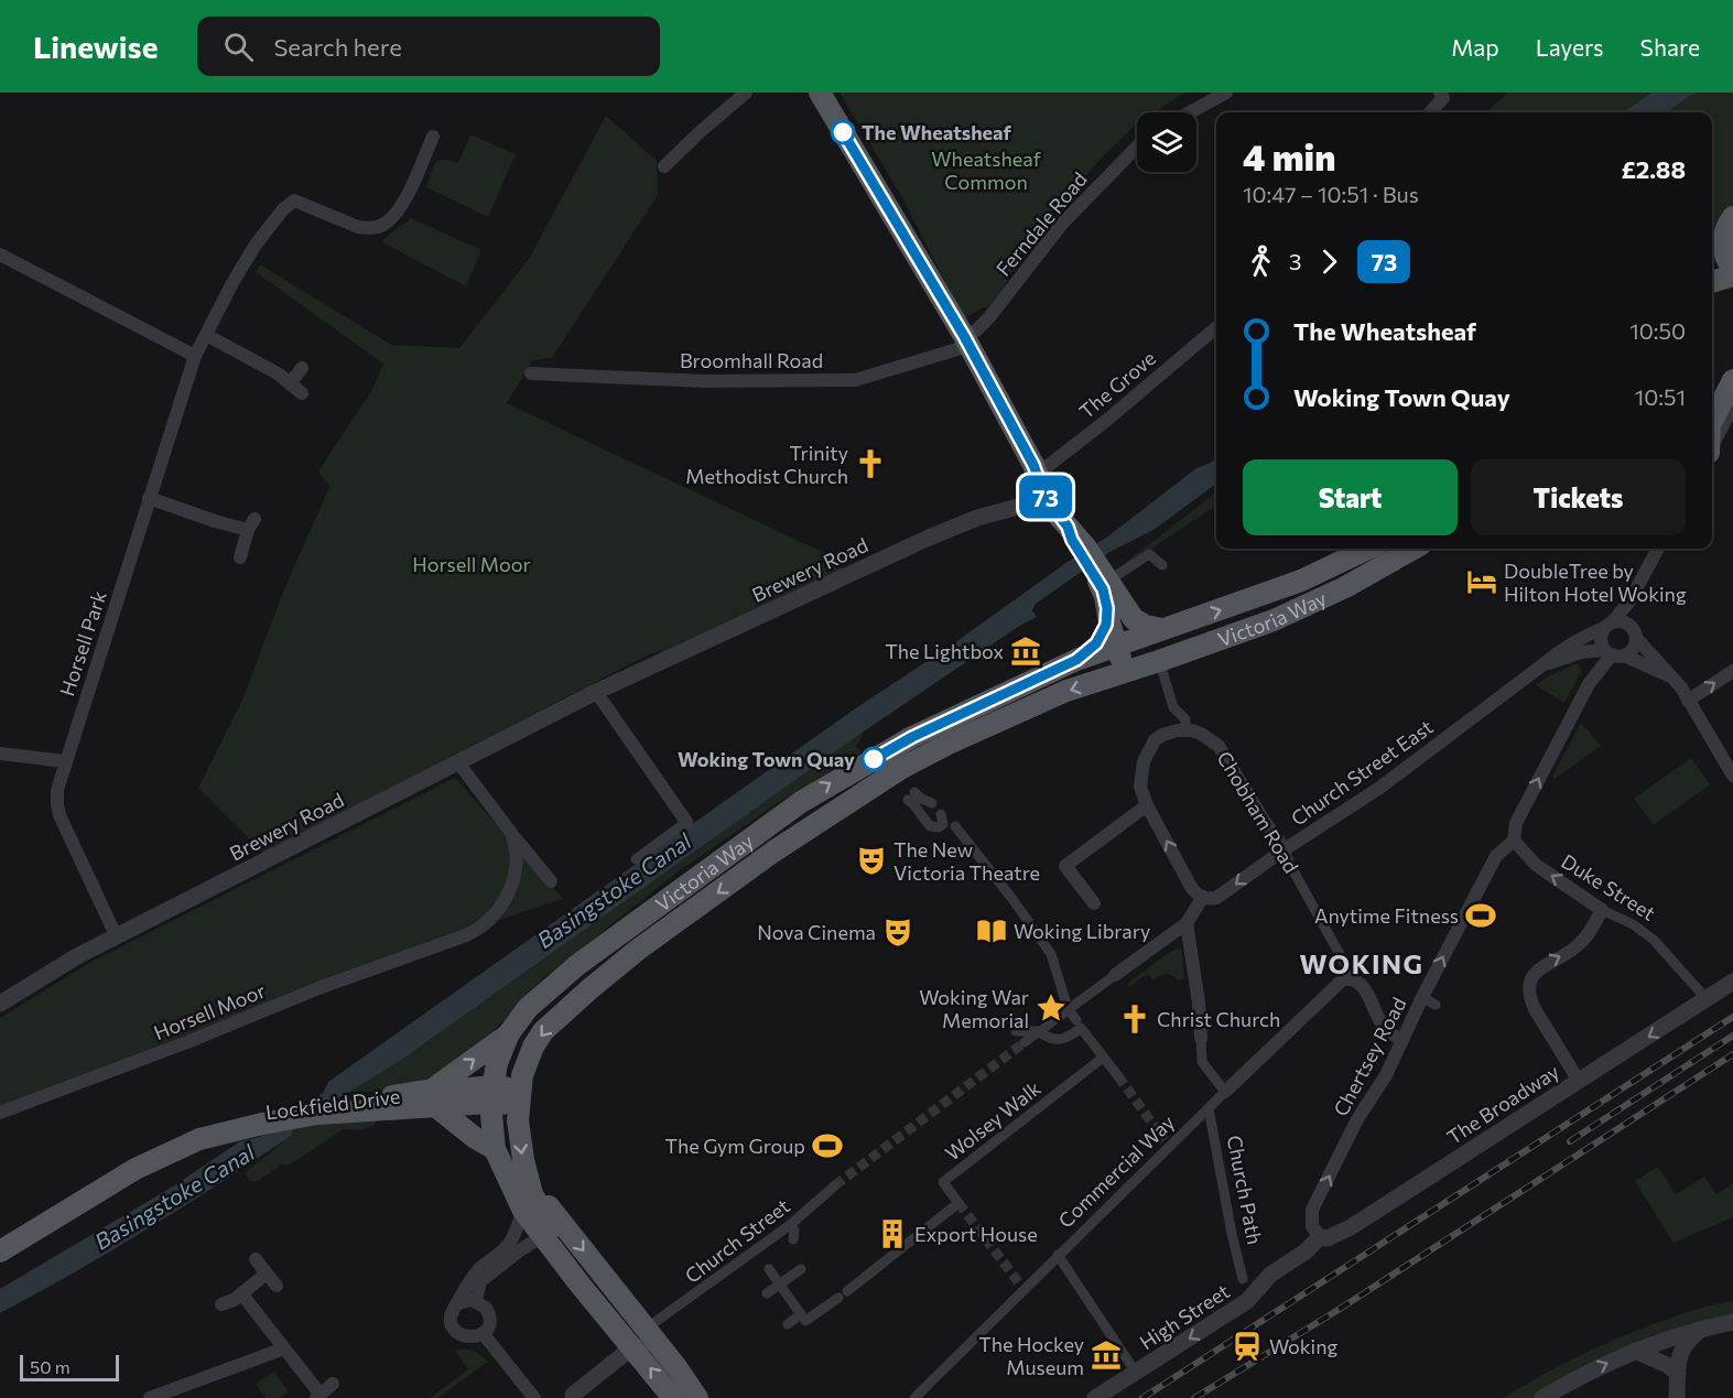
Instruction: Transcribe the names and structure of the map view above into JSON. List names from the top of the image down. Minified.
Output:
{"streets":{"main road":["Victoria Way","Lockfield Drive"],"street":["Ferndale Road","Broomhall Road","The Grove","Brewery Road","Horsell Park","Church Street East","Chobham Road","Duke Street","Horsell Moor","Chertsey Road","The Broadway","Wolsey Walk","Commercial Way","Church Path","Church Street","High Street"]},"crossings":[["Ferndale Road","Broomhall Road"],["Brewery Road","Horsell Park"],["Victoria Way","Lockfield Drive"],["Victoria Way","Church Street"],["Church Street East","Chobham Road"],["Church Street East","Chertsey Road"],["Chobham Road","Chertsey Road"],["Chobham Road","Commercial Way"],["Duke Street","Chertsey Road"],["Duke Street","The Broadway"],["Chertsey Road","The Broadway"],["Chertsey Road","High Street"],["The Broadway","High Street"],["Commercial Way","Church Path"]],"one_way":["Duke Street","Chertsey Road","High Street"],"districts":["WOKING"],"water":["Basingstoke Canal"],"parks":["Wheatsheaf Common","Horsell Moor"],"places":{"other":["The Wheatsheaf","Woking Town Quay"],"church":["Trinity Methodist Church","Christ Church"],"hotel":["DoubleTree by Hilton Hotel Woking"],"museum":["The Lightbox","The Hockey Museum"],"theatre":["The New Victoria Theatre","Nova Cinema"],"sports":["Anytime Fitness","The Gym Group"],"library":["Woking Library"],"place":["Woking War Memorial"],"building":["Export House"],"station":["Woking"]},"lines":["bus line 73"],"scale_bar":"50 m","page":{"header":"Linewise","search":"Search here","nav":["Map","Layers","Share"],"on_map":"73","heading":["4 min","10:47 – 10:51 · Bus","£2.88"],"legs":["3","73"],"list":[{"name":"The Wheatsheaf","value":"10:50"},{"name":"Woking Town Quay","value":"10:51"}],"buttons":["Start","Tickets"],"scale":"50 m"}}
